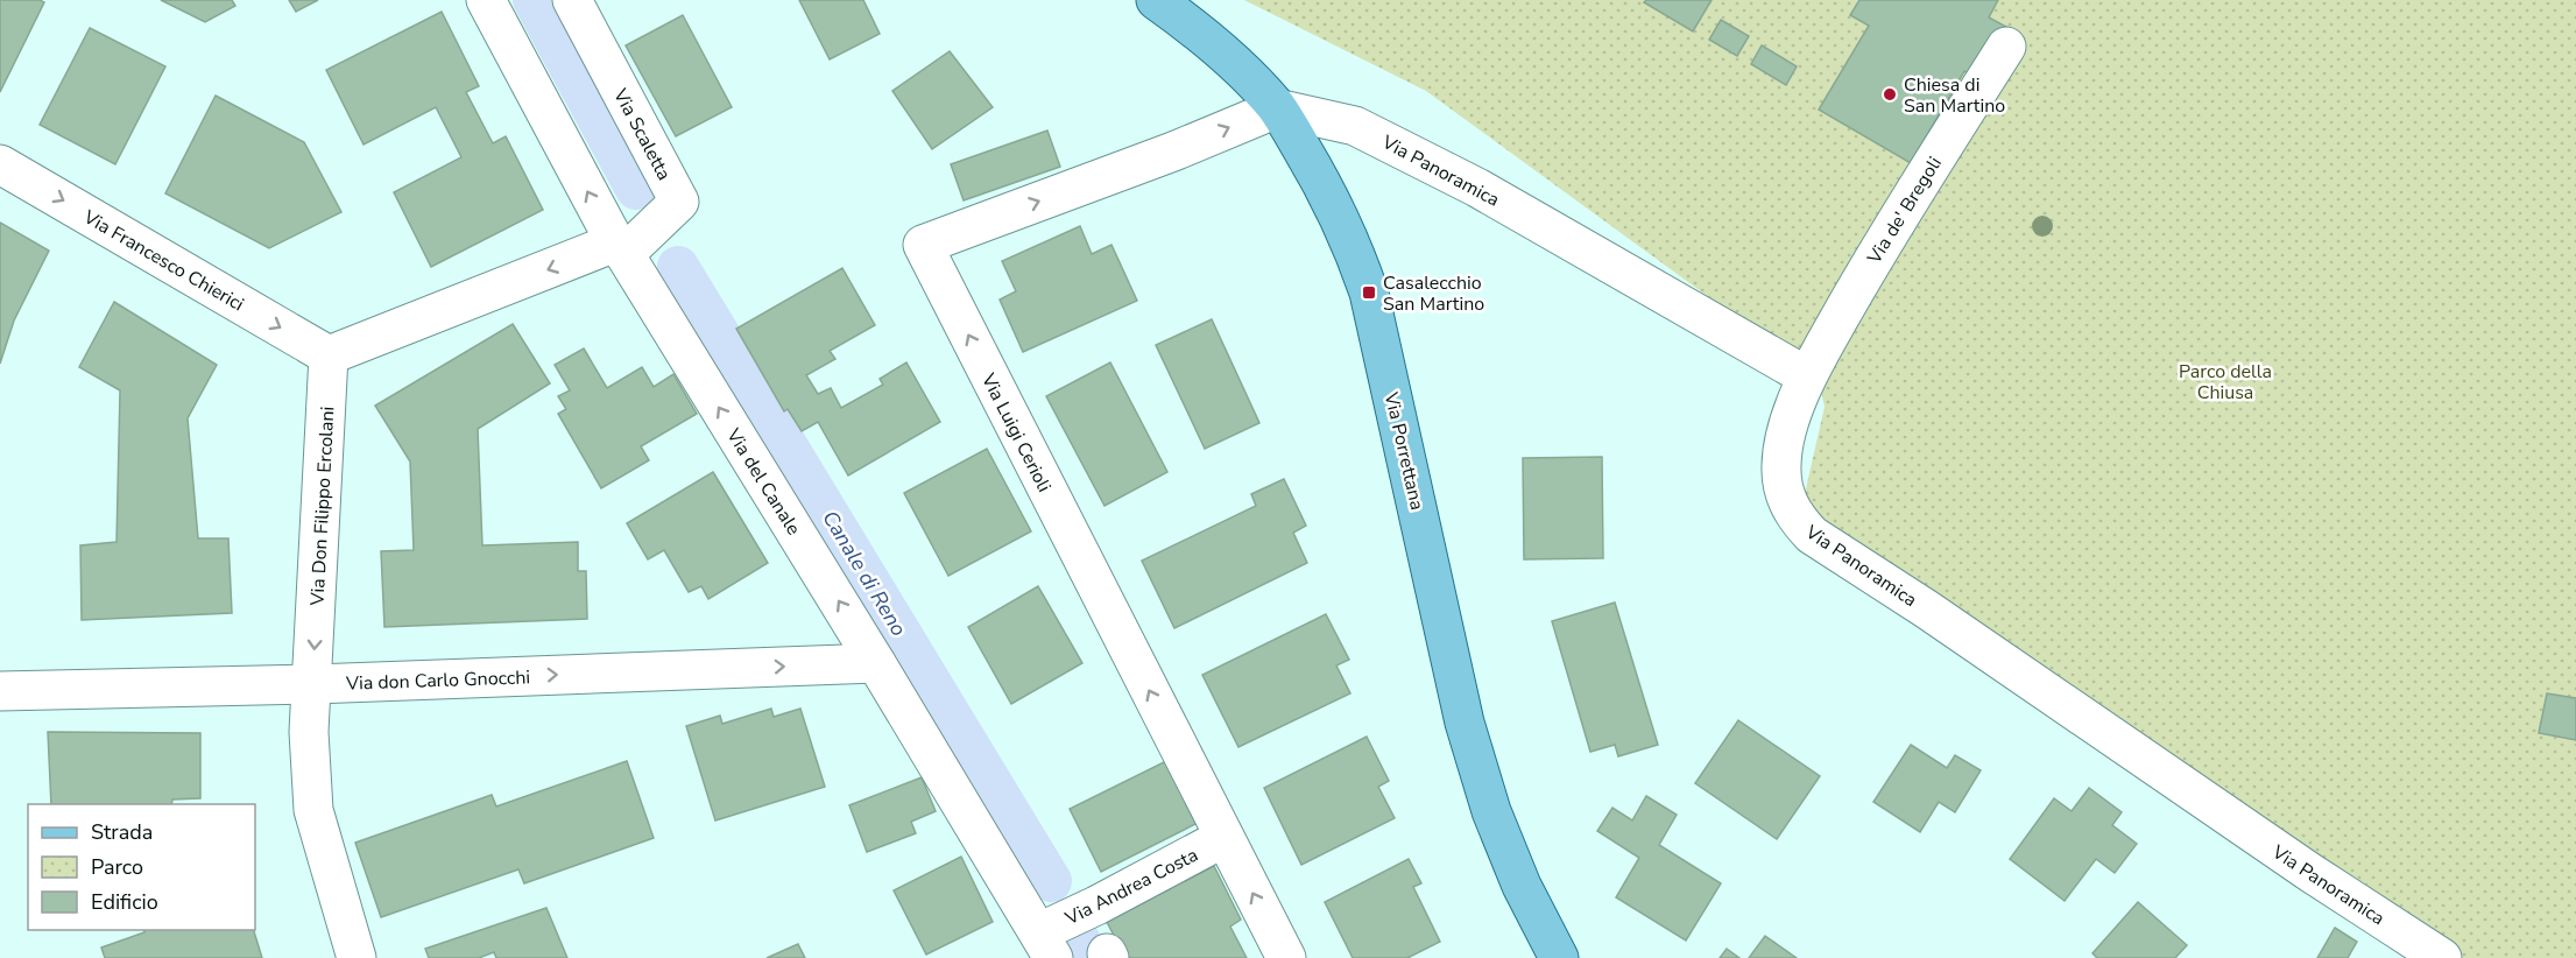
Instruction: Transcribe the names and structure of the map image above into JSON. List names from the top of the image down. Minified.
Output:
{"streets":{"main road":["Via Porrettana"],"street":["Via Scaletta","Via Panoramica","Via de' Bregoli","Via Francesco Chierici","Via Luigi Cerioli","Via del Canale","Via Don Filippo Ercolani","Via don Carlo Gnocchi","Via Andrea Costa"]},"crossings":[["Via Scaletta","Via del Canale"],["Via Panoramica","Via de' Bregoli"],["Via Panoramica","Via Luigi Cerioli"],["Via Panoramica","Via Porrettana"],["Via Francesco Chierici","Via Don Filippo Ercolani"],["Via Luigi Cerioli","Via Porrettana"],["Via Luigi Cerioli","Via Andrea Costa"],["Via del Canale","Via don Carlo Gnocchi"],["Via del Canale","Via Andrea Costa"],["Via Don Filippo Ercolani","Via don Carlo Gnocchi"]],"one_way":["Via Francesco Chierici","Via del Canale","Via Don Filippo Ercolani","Via don Carlo Gnocchi"],"water":["Canale di Reno"],"parks":["Parco della Chiusa"],"places":{"other":["Chiesa di San Martino"],"transit":["Casalecchio San Martino"]},"legend":["Strada","Parco","Edificio"]}
